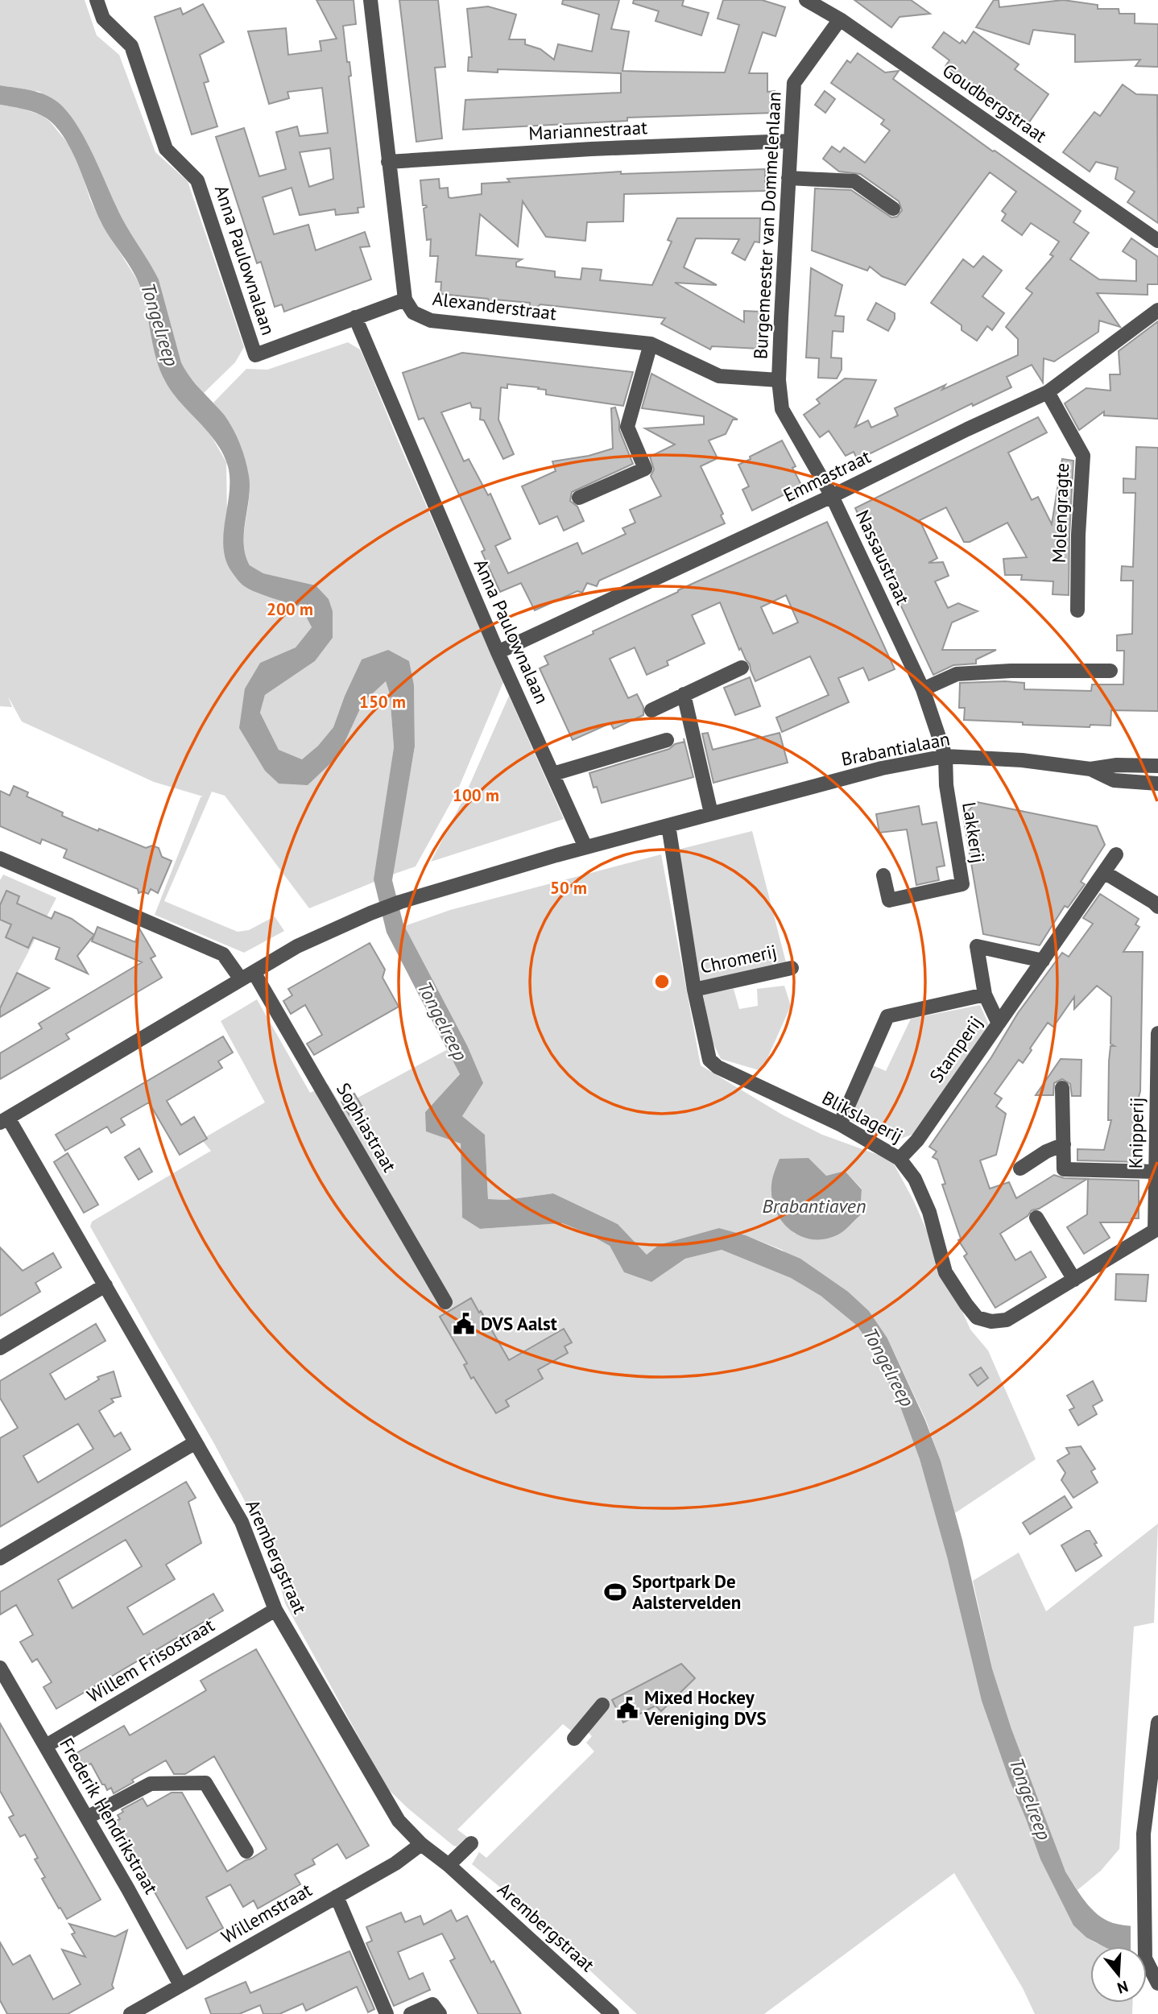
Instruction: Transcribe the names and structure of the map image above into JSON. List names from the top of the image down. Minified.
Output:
{"streets":{"street":["Goudbergstraat","Mariannestraat","Burgemeester van Dommelenlaan","Anna Paulownalaan","Alexanderstraat","Emmastraat","Molengragte","Nassaustraat","Brabantialaan","Lakkerij","Chromerij","Stamperij","Blikslagerij","Sophiastraat","Knipperij","Arembergstraat","Willem Frisostraat","Frederik Hendrikstraat","Willemstraat"]},"crossings":[["Goudbergstraat","Burgemeester van Dommelenlaan"],["Mariannestraat","Burgemeester van Dommelenlaan"],["Mariannestraat","Alexanderstraat"],["Burgemeester van Dommelenlaan","Alexanderstraat"],["Burgemeester van Dommelenlaan","Nassaustraat"],["Anna Paulownalaan","Alexanderstraat"],["Anna Paulownalaan","Emmastraat"],["Anna Paulownalaan","Brabantialaan"],["Alexanderstraat","Nassaustraat"],["Emmastraat","Molengragte"],["Emmastraat","Nassaustraat"],["Nassaustraat","Brabantialaan"],["Nassaustraat","Lakkerij"],["Brabantialaan","Lakkerij"],["Brabantialaan","Blikslagerij"],["Brabantialaan","Sophiastraat"],["Chromerij","Blikslagerij"],["Stamperij","Blikslagerij"],["Blikslagerij","Knipperij"],["Arembergstraat","Willem Frisostraat"],["Arembergstraat","Willemstraat"],["Willem Frisostraat","Frederik Hendrikstraat"],["Frederik Hendrikstraat","Willemstraat"]],"water":["Tongelreep","Brabantiaven"],"places":{"public building":["DVS Aalst","Mixed Hockey Vereniging DVS"],"sports":["Sportpark De Aalstervelden"]},"north":"bottom","rings":["200 m","150 m","100 m","50 m"]}
